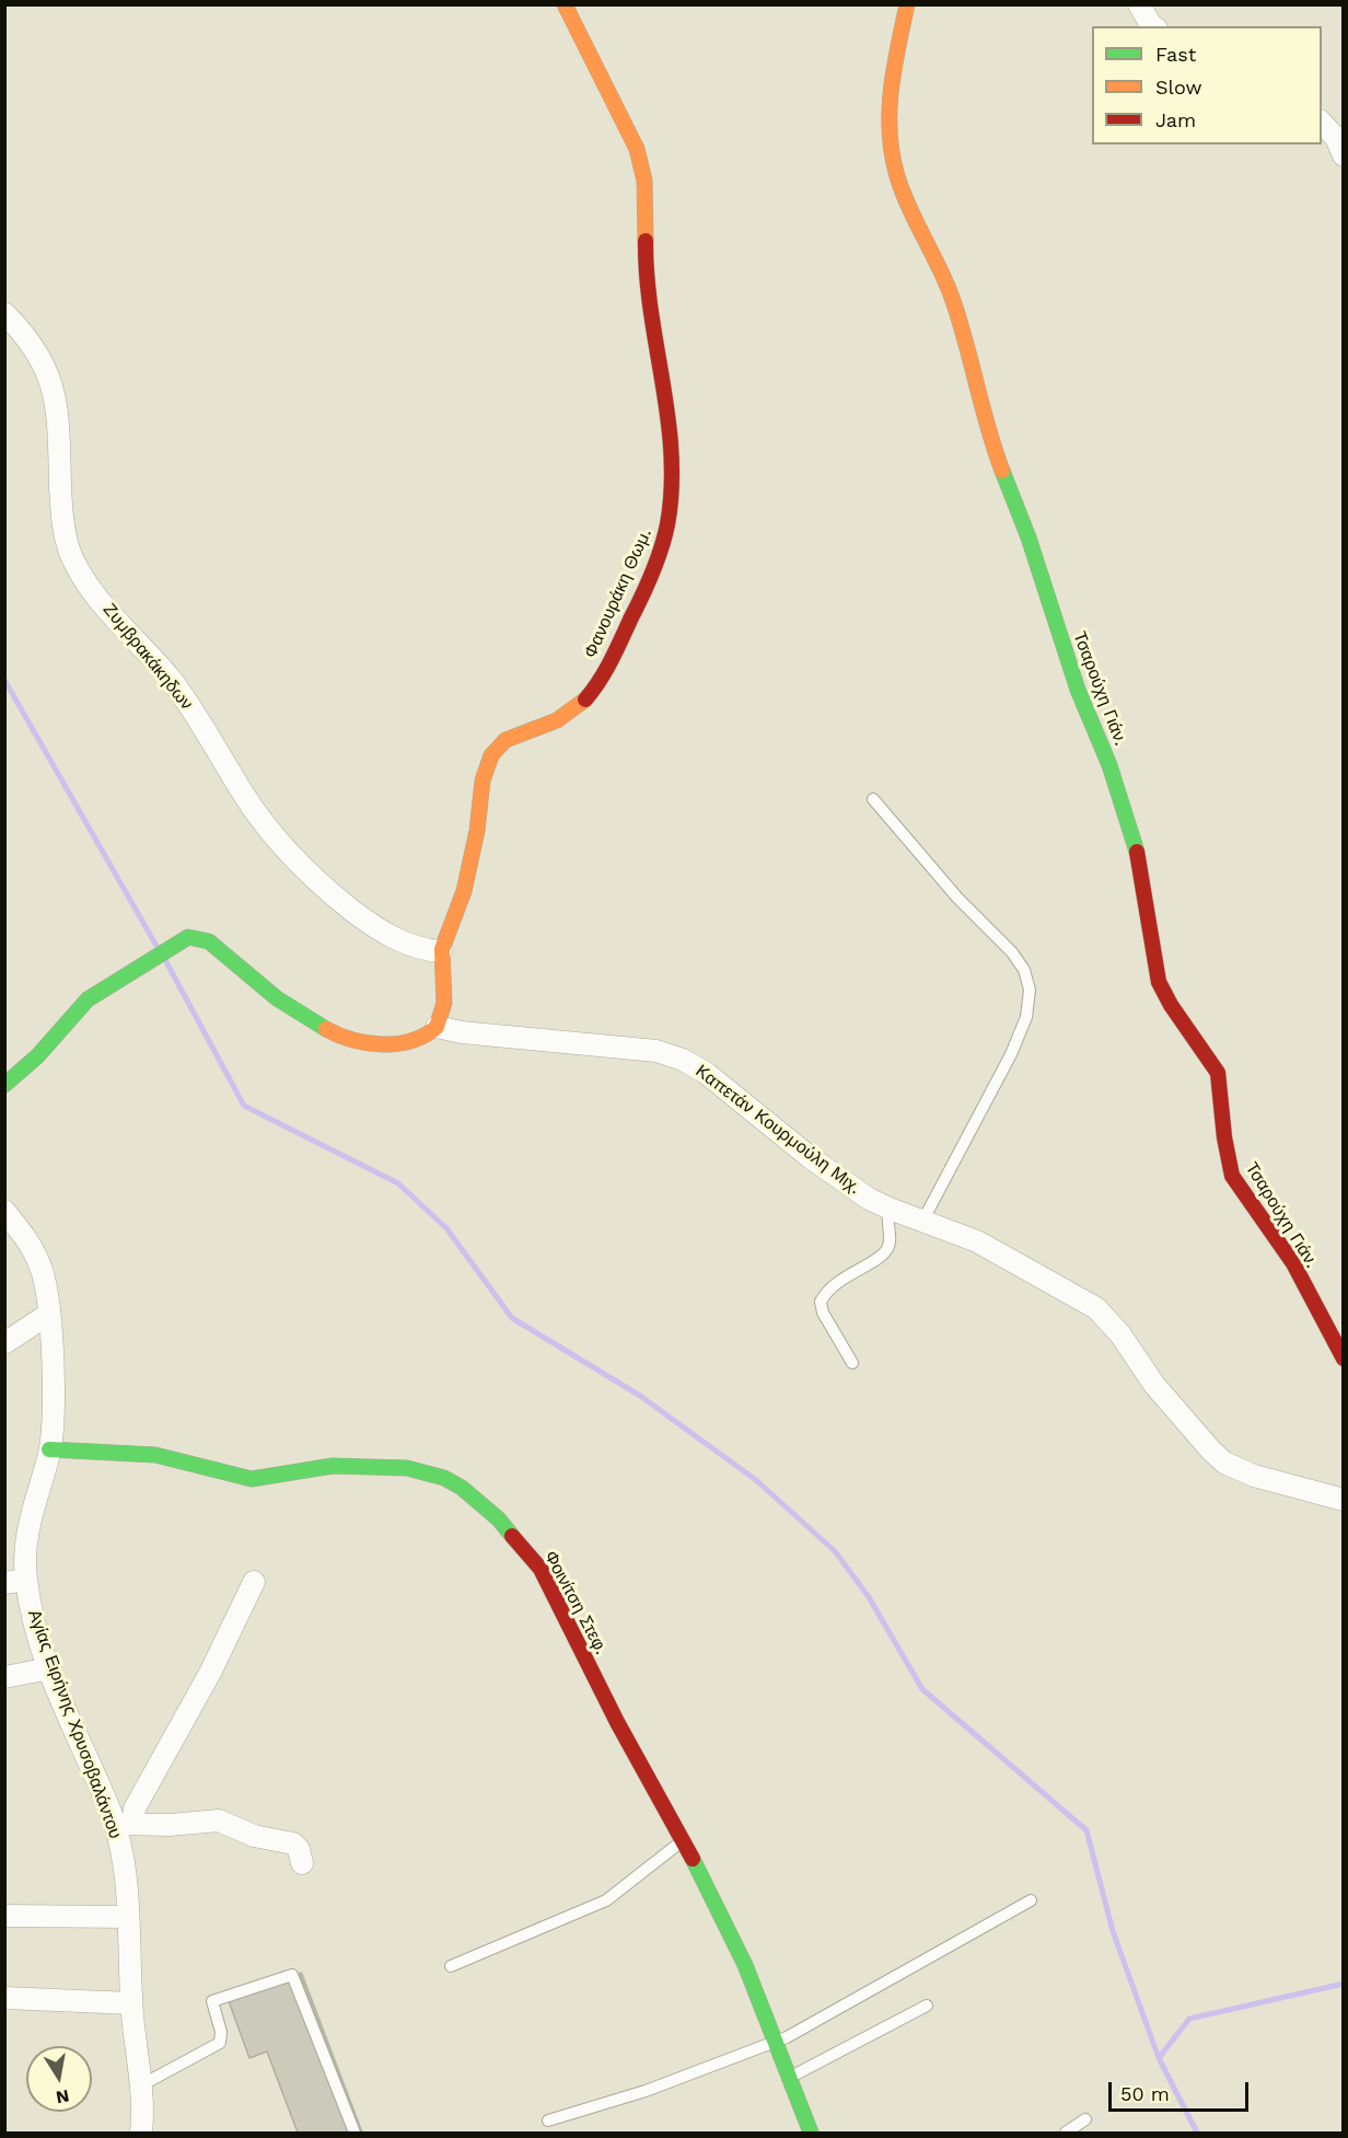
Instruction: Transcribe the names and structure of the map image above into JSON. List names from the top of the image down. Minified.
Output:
{"streets":{"street":["Φανουράκη Θωμ.","Ζυμβρακάκηδων","Τσαρούχη Γιάν.","Καπετάν Κουρμούλη Μιχ.","Φοινίτση Στεφ.","Αγίας Ειρήνης Χρυσοβαλάντου"]},"crossings":[["Φανουράκη Θωμ.","Ζυμβρακάκηδων"],["Φανουράκη Θωμ.","Καπετάν Κουρμούλη Μιχ."],["Φοινίτση Στεφ.","Αγίας Ειρήνης Χρυσοβαλάντου"]],"legend":["Fast","Slow","Jam"],"scale_bar":"50 m","north":"bottom"}
